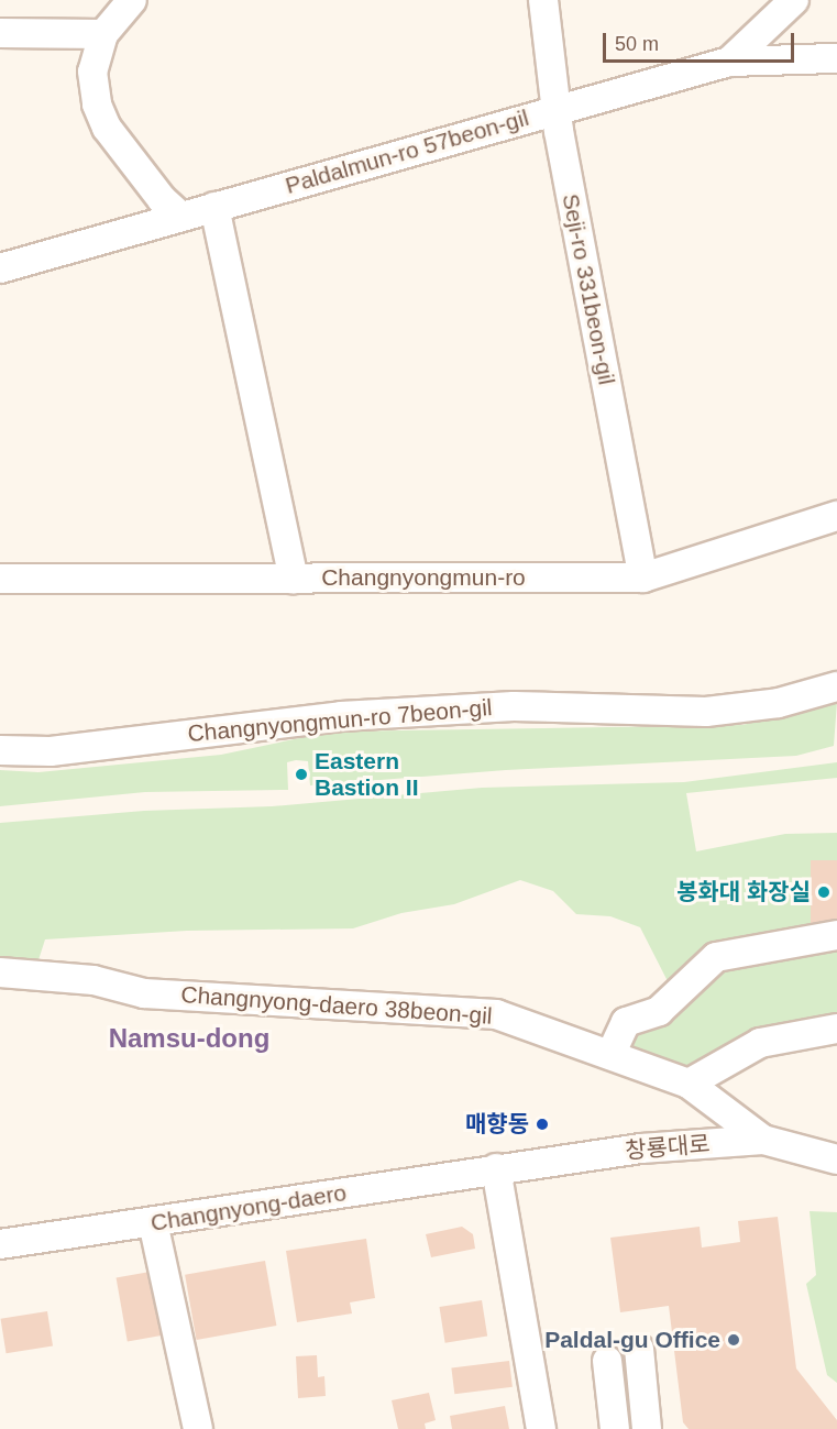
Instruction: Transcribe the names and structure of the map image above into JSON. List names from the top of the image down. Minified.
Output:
{"streets":{"street":["Paldalmun-ro 57beon-gil","Seji-ro 331beon-gil","Changnyongmun-ro","Changnyongmun-ro 7beon-gil","Changnyong-daero 38beon-gil","창룡대로","Changnyong-daero"]},"crossings":[["Paldalmun-ro 57beon-gil","Seji-ro 331beon-gil"],["Seji-ro 331beon-gil","Changnyongmun-ro"],["Changnyong-daero 38beon-gil","창룡대로"],["창룡대로","Changnyong-daero"]],"districts":["Namsu-dong"],"places":["Eastern Bastion II","봉화대 화장실","매향동","Paldal-gu Office"],"scale_bar":"50 m"}
